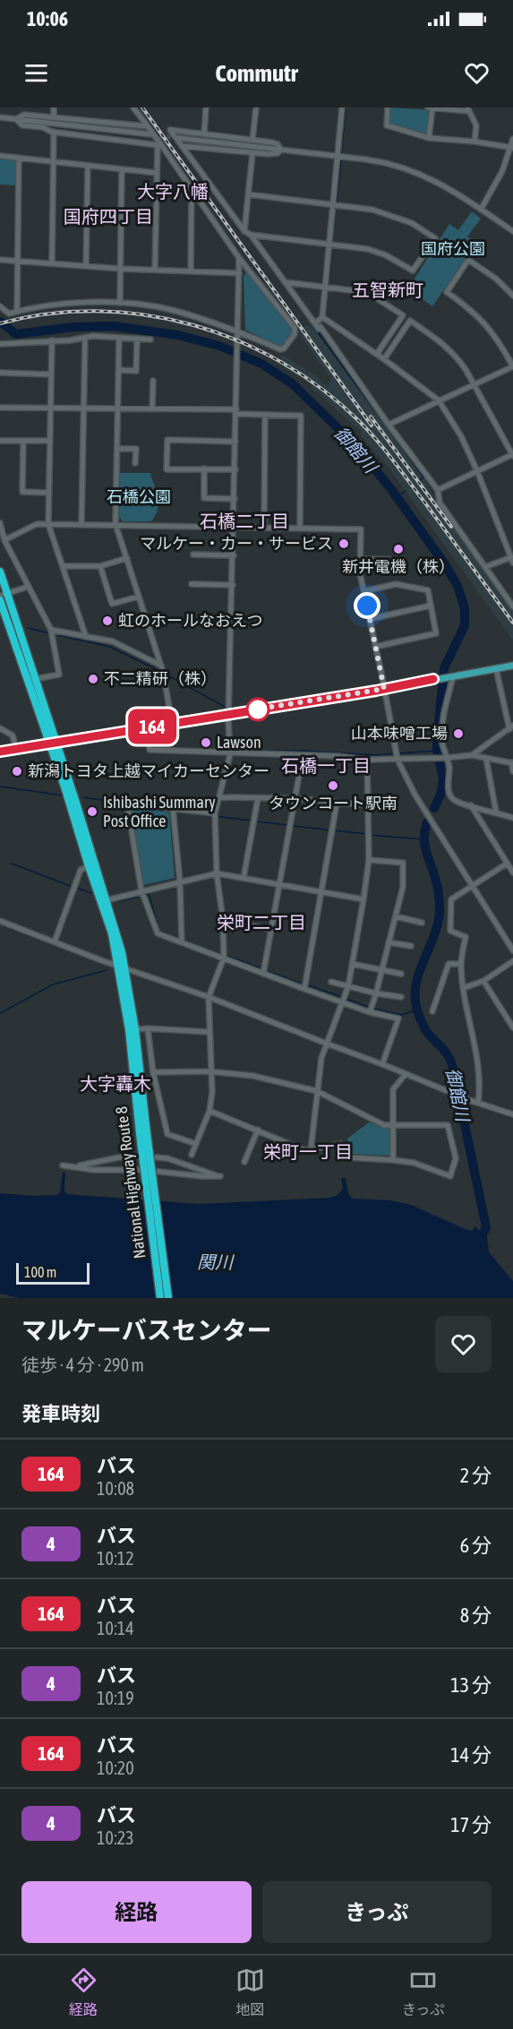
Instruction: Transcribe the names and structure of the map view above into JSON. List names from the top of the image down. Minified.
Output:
{"streets":{"highway":["National Highway Route 8"]},"districts":["大字八幡","国府四丁目","五智新町","石橋二丁目","石橋一丁目","栄町二丁目","大字轟木","栄町一丁目"],"water":["御館川","関川"],"parks":["国府公園","石橋公園"],"places":["マルケー・カー・サービス","新井電機（株）","虹のホールなおえつ","不二精研（株）","山本味噌工場","Lawson","新潟トヨタ上越マイカーセンター","タウンコート駅南","Ishibashi Summary Post Office"],"lines":["bus line 164"],"scale_bar":"100 m","page":{"status":"10:06","header":"Commutr","on_map":"164","scale":"100 m","heading":[["マルケーバスセンター","徒歩 · 4 分 · 290 m"],"発車時刻"],"list":[{"mark":"164","name":"バス","note":"10:08","value":"2 分"},{"mark":"4","name":"バス","note":"10:12","value":"6 分"},{"mark":"164","name":"バス","note":"10:14","value":"8 分"},{"mark":"4","name":"バス","note":"10:19","value":"13 分"},{"mark":"164","name":"バス","note":"10:20","value":"14 分"},{"mark":"4","name":"バス","note":"10:23","value":"17 分"}],"buttons":["経路","きっぷ"],"tabs":["経路","地図","きっぷ"]}}
